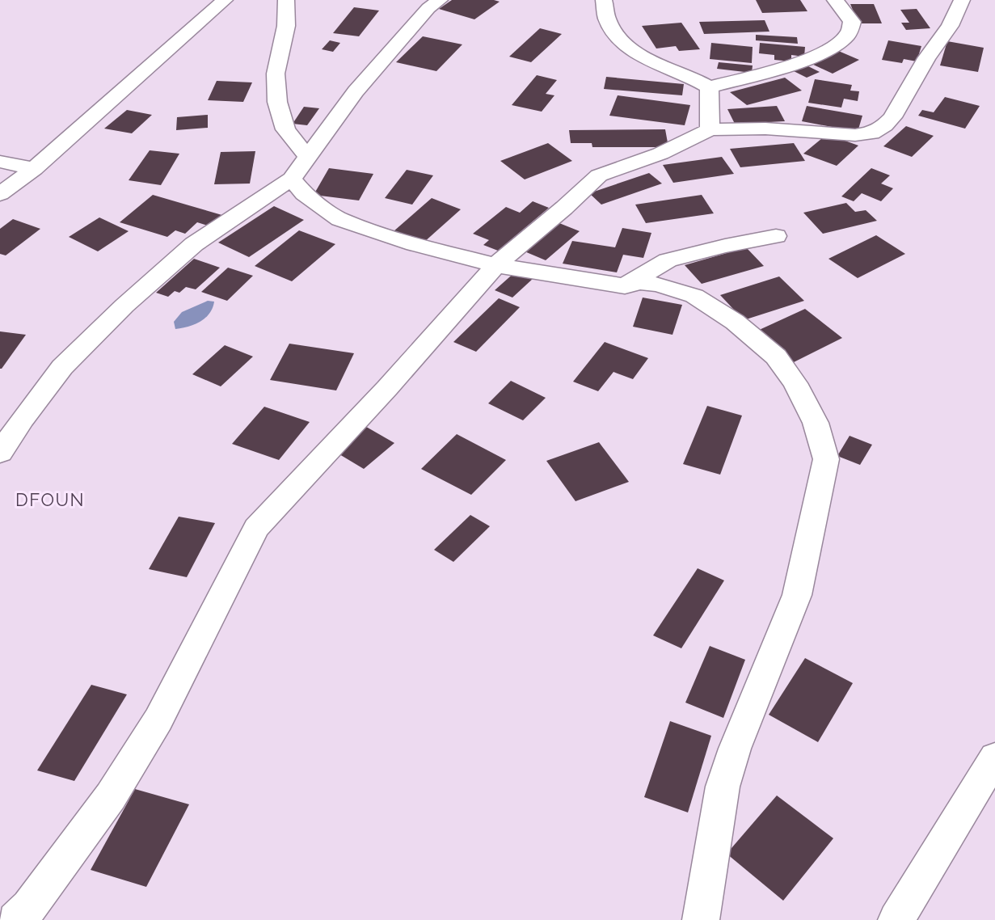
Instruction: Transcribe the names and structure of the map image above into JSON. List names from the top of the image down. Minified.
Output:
{"districts":["DFOUN"]}
